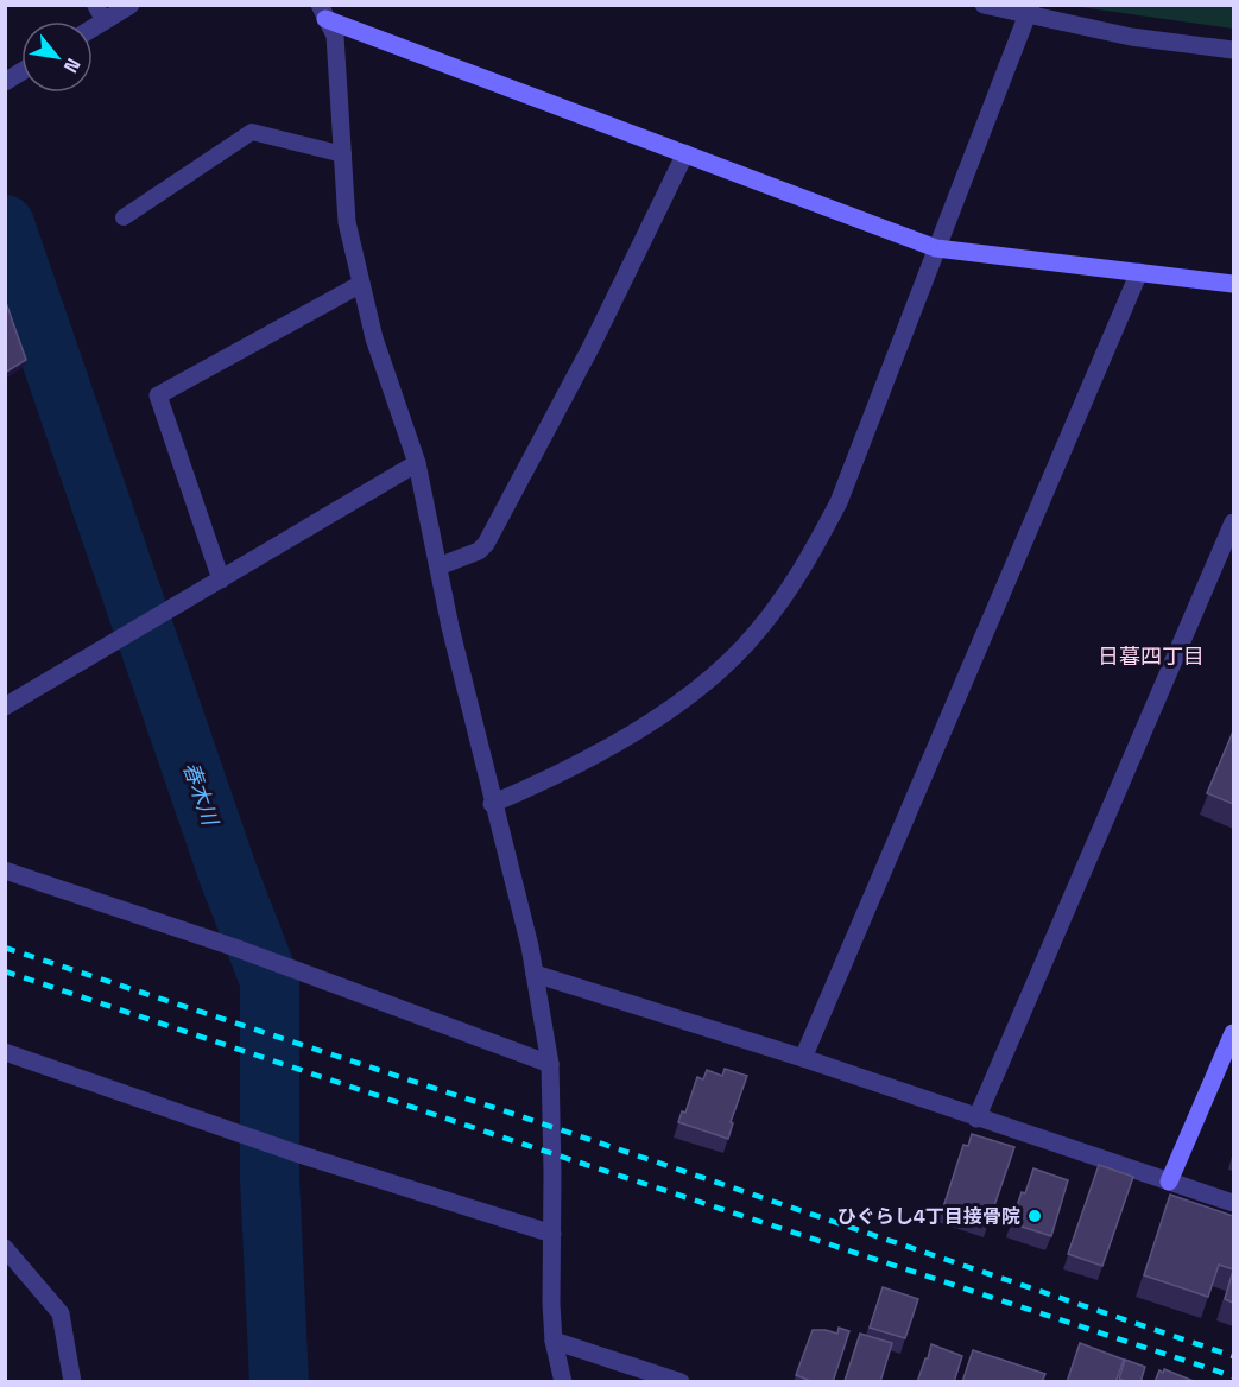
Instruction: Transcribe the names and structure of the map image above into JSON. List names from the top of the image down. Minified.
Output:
{"districts":["日暮四丁目"],"water":["春木川"],"places":["ひぐらし4丁目接骨院"],"north":"bottom right"}
